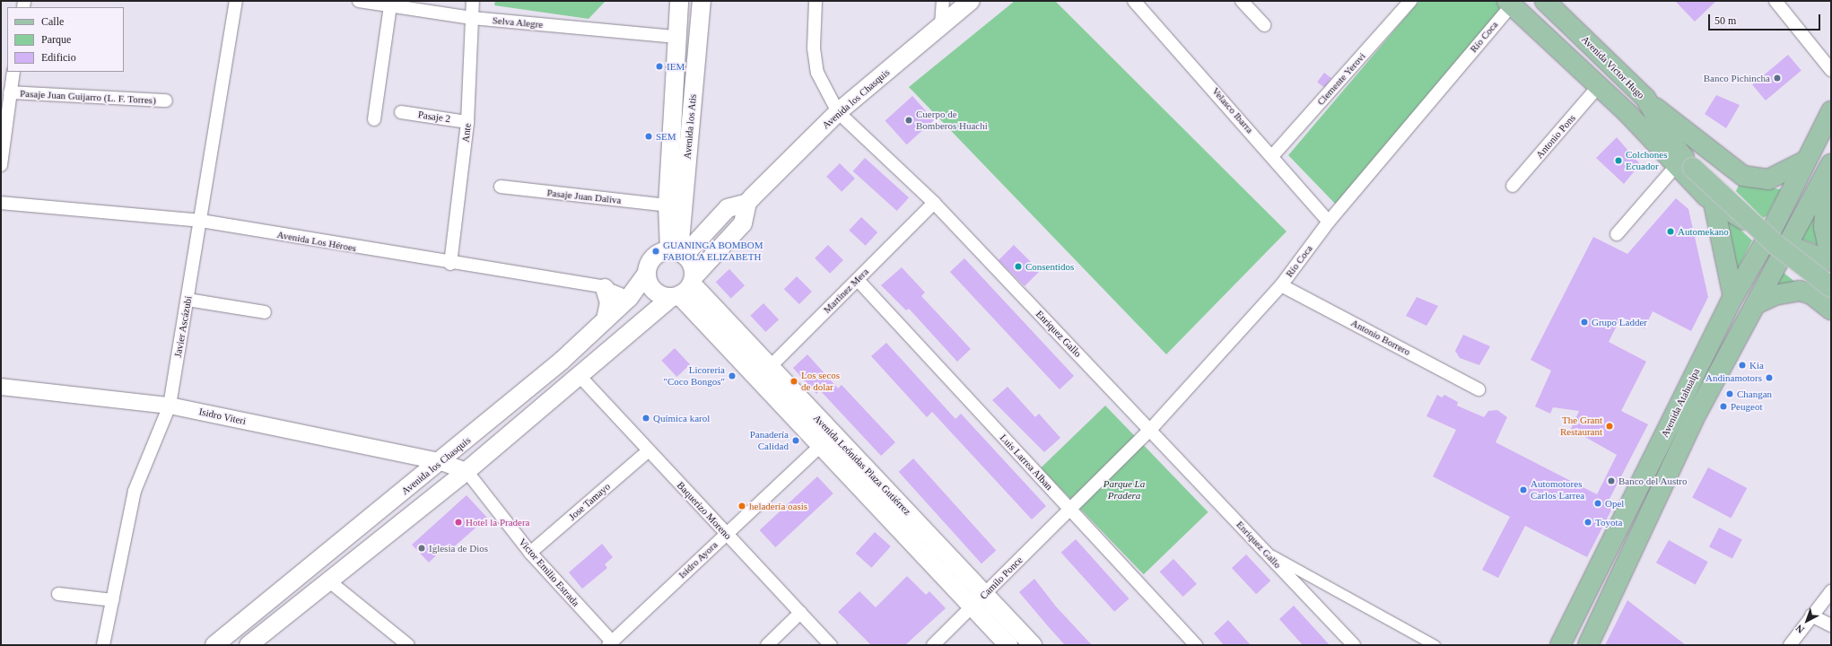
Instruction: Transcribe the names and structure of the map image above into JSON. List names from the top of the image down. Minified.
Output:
{"streets":{"main road":["Avenida Victor Hugo","Avenida los Chasquis","Avenida los Atis","Avenida Atahualpa","Avenida Leónidas Plaza Gutiérrez"],"street":["Selva Alegre","Río Coca","Clemente Yerovi","Pasaje Juan Guijarro (L. F. Torres)","Velasco Ibarra","Pasaje 2","Ante","Antonio Pons","Pasaje Juan Daliva","Avenida Los Héroes","Martinez Mera","Javier Ascázubi","Enriquez Gallo","Antonio Borrero","Isidro Viteri","Luis Larrea Alban","Jose Tamayo","Baquerizo Moreno","Isidro Ayora","Victor Emilio Estrada","Camilo Ponce"]},"crossings":[["Selva Alegre","Avenida los Atis"],["Selva Alegre","Ante"],["Río Coca","Avenida Victor Hugo"],["Río Coca","Velasco Ibarra"],["Río Coca","Enriquez Gallo"],["Río Coca","Antonio Borrero"],["Río Coca","Luis Larrea Alban"],["Río Coca","Camilo Ponce"],["Avenida Victor Hugo","Antonio Pons"],["Avenida Victor Hugo","Avenida Atahualpa"],["Clemente Yerovi","Velasco Ibarra"],["Avenida los Chasquis","Avenida los Atis"],["Avenida los Chasquis","Avenida Los Héroes"],["Avenida los Chasquis","Enriquez Gallo"],["Avenida los Chasquis","Isidro Viteri"],["Avenida los Chasquis","Avenida Leónidas Plaza Gutiérrez"],["Pasaje 2","Ante"],["Avenida los Atis","Pasaje Juan Daliva"],["Avenida los Atis","Avenida Leónidas Plaza Gutiérrez"],["Ante","Avenida Los Héroes"],["Avenida Los Héroes","Javier Ascázubi"],["Martinez Mera","Enriquez Gallo"],["Martinez Mera","Luis Larrea Alban"],["Martinez Mera","Avenida Leónidas Plaza Gutiérrez"],["Javier Ascázubi","Isidro Viteri"],["Luis Larrea Alban","Camilo Ponce"],["Avenida Leónidas Plaza Gutiérrez","Isidro Ayora"],["Avenida Leónidas Plaza Gutiérrez","Camilo Ponce"],["Jose Tamayo","Baquerizo Moreno"],["Jose Tamayo","Victor Emilio Estrada"],["Baquerizo Moreno","Isidro Ayora"],["Isidro Ayora","Victor Emilio Estrada"]],"parks":["Parque La Pradera"],"places":["IEM","Banco Pichincha","Cuerpo de Bomberos Huachi","SEM","Colchones Ecuador","Automekano","GUANINGA BOMBOM FABIOLA ELIZABETH","Consentidos","Grupo Ladder","Kia","Licoreria \"Coco Bongos\"","Andinamotors","Los secos de dolar","Changan","Peugeot","Química karol","The Grant Restaurant","Panadería Calidad","Banco del Austro","Automotores Carlos Larrea","Opel","heladería oasis","Hotel la Pradera","Toyota","Iglesia de Dios"],"legend":["Calle","Parque","Edificio"],"scale_bar":"50 m","north":"bottom left"}
